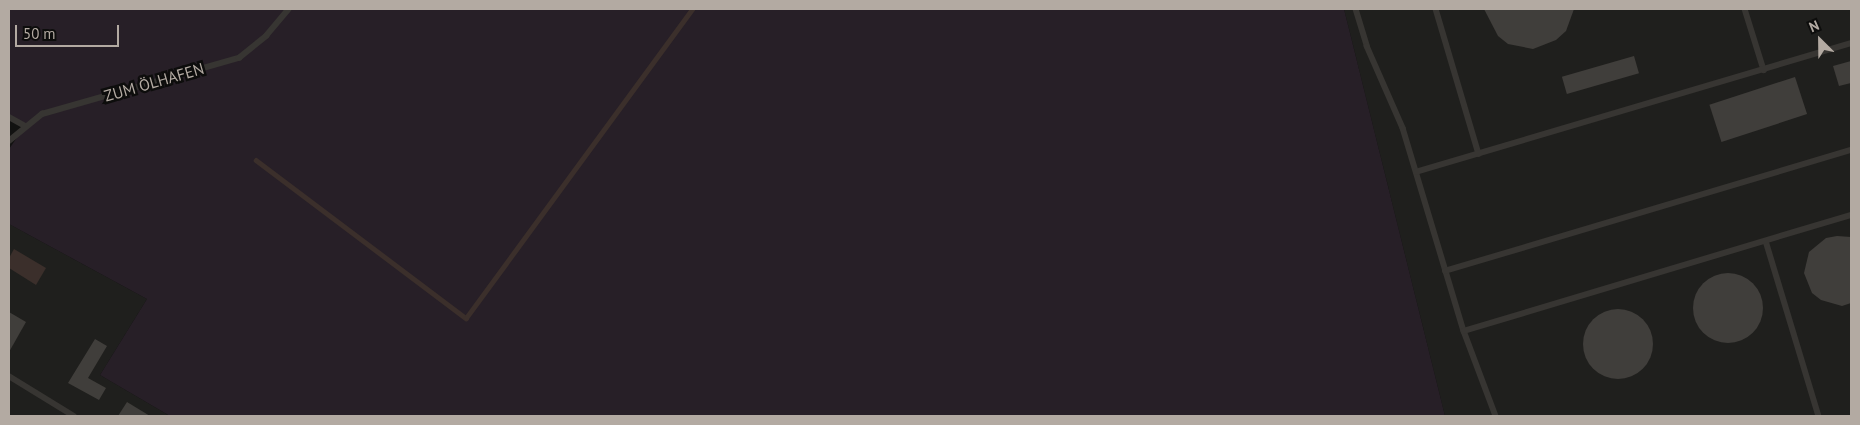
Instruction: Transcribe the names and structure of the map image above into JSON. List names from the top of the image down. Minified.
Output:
{"streets":{"lane":["ZUM ÖLHAFEN"]},"scale_bar":"50 m","north":"top left"}
